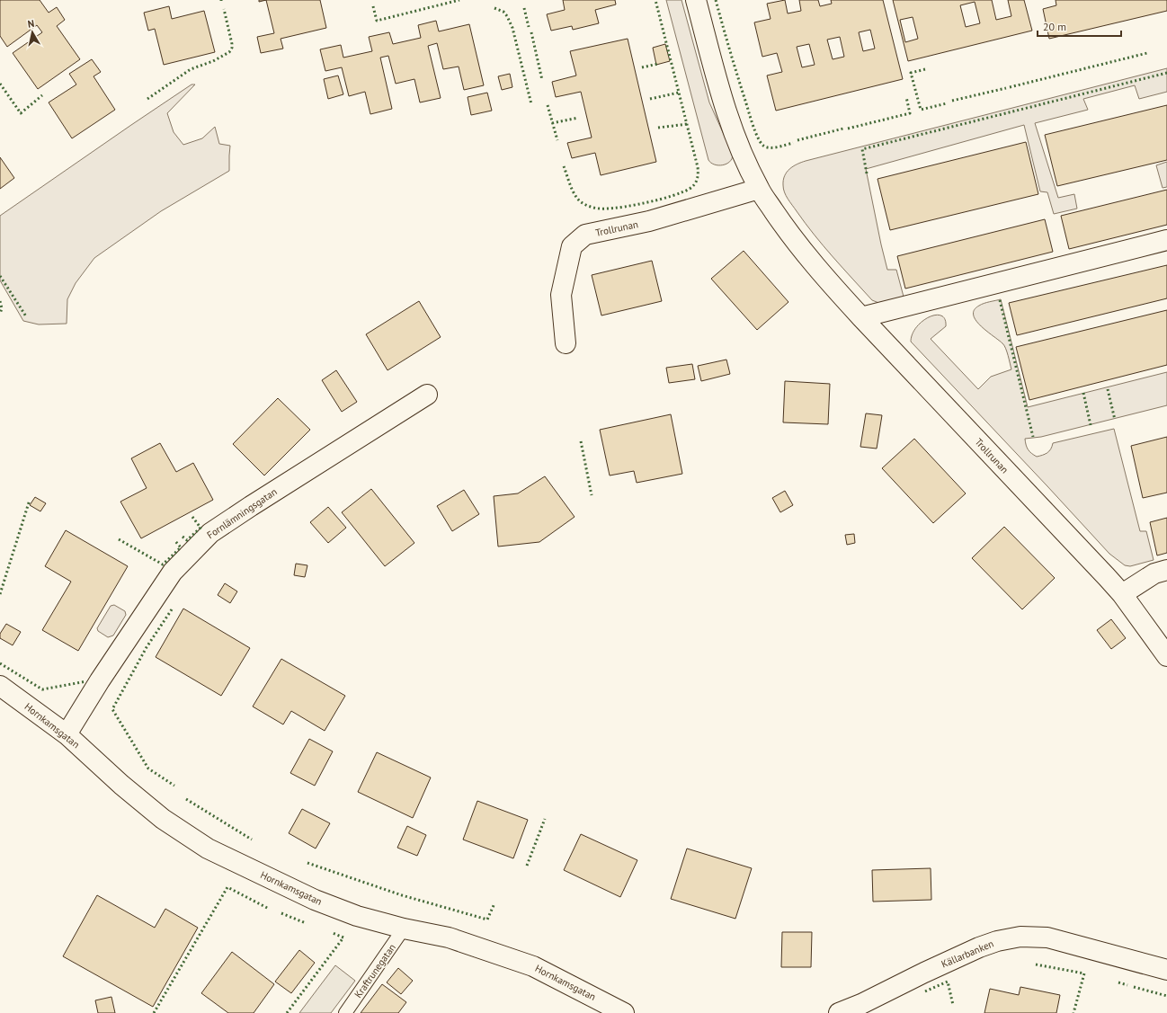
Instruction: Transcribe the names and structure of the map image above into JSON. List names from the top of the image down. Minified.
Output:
{"streets":{"street":["Trollrunan","Fornlämningsgatan","Hornkamsgatan","Källarbanken"],"lane":["Kraftrunegatan"]},"crossings":[["Fornlämningsgatan","Hornkamsgatan"],["Hornkamsgatan","Kraftrunegatan"]],"scale_bar":"20 m","north":"top"}
